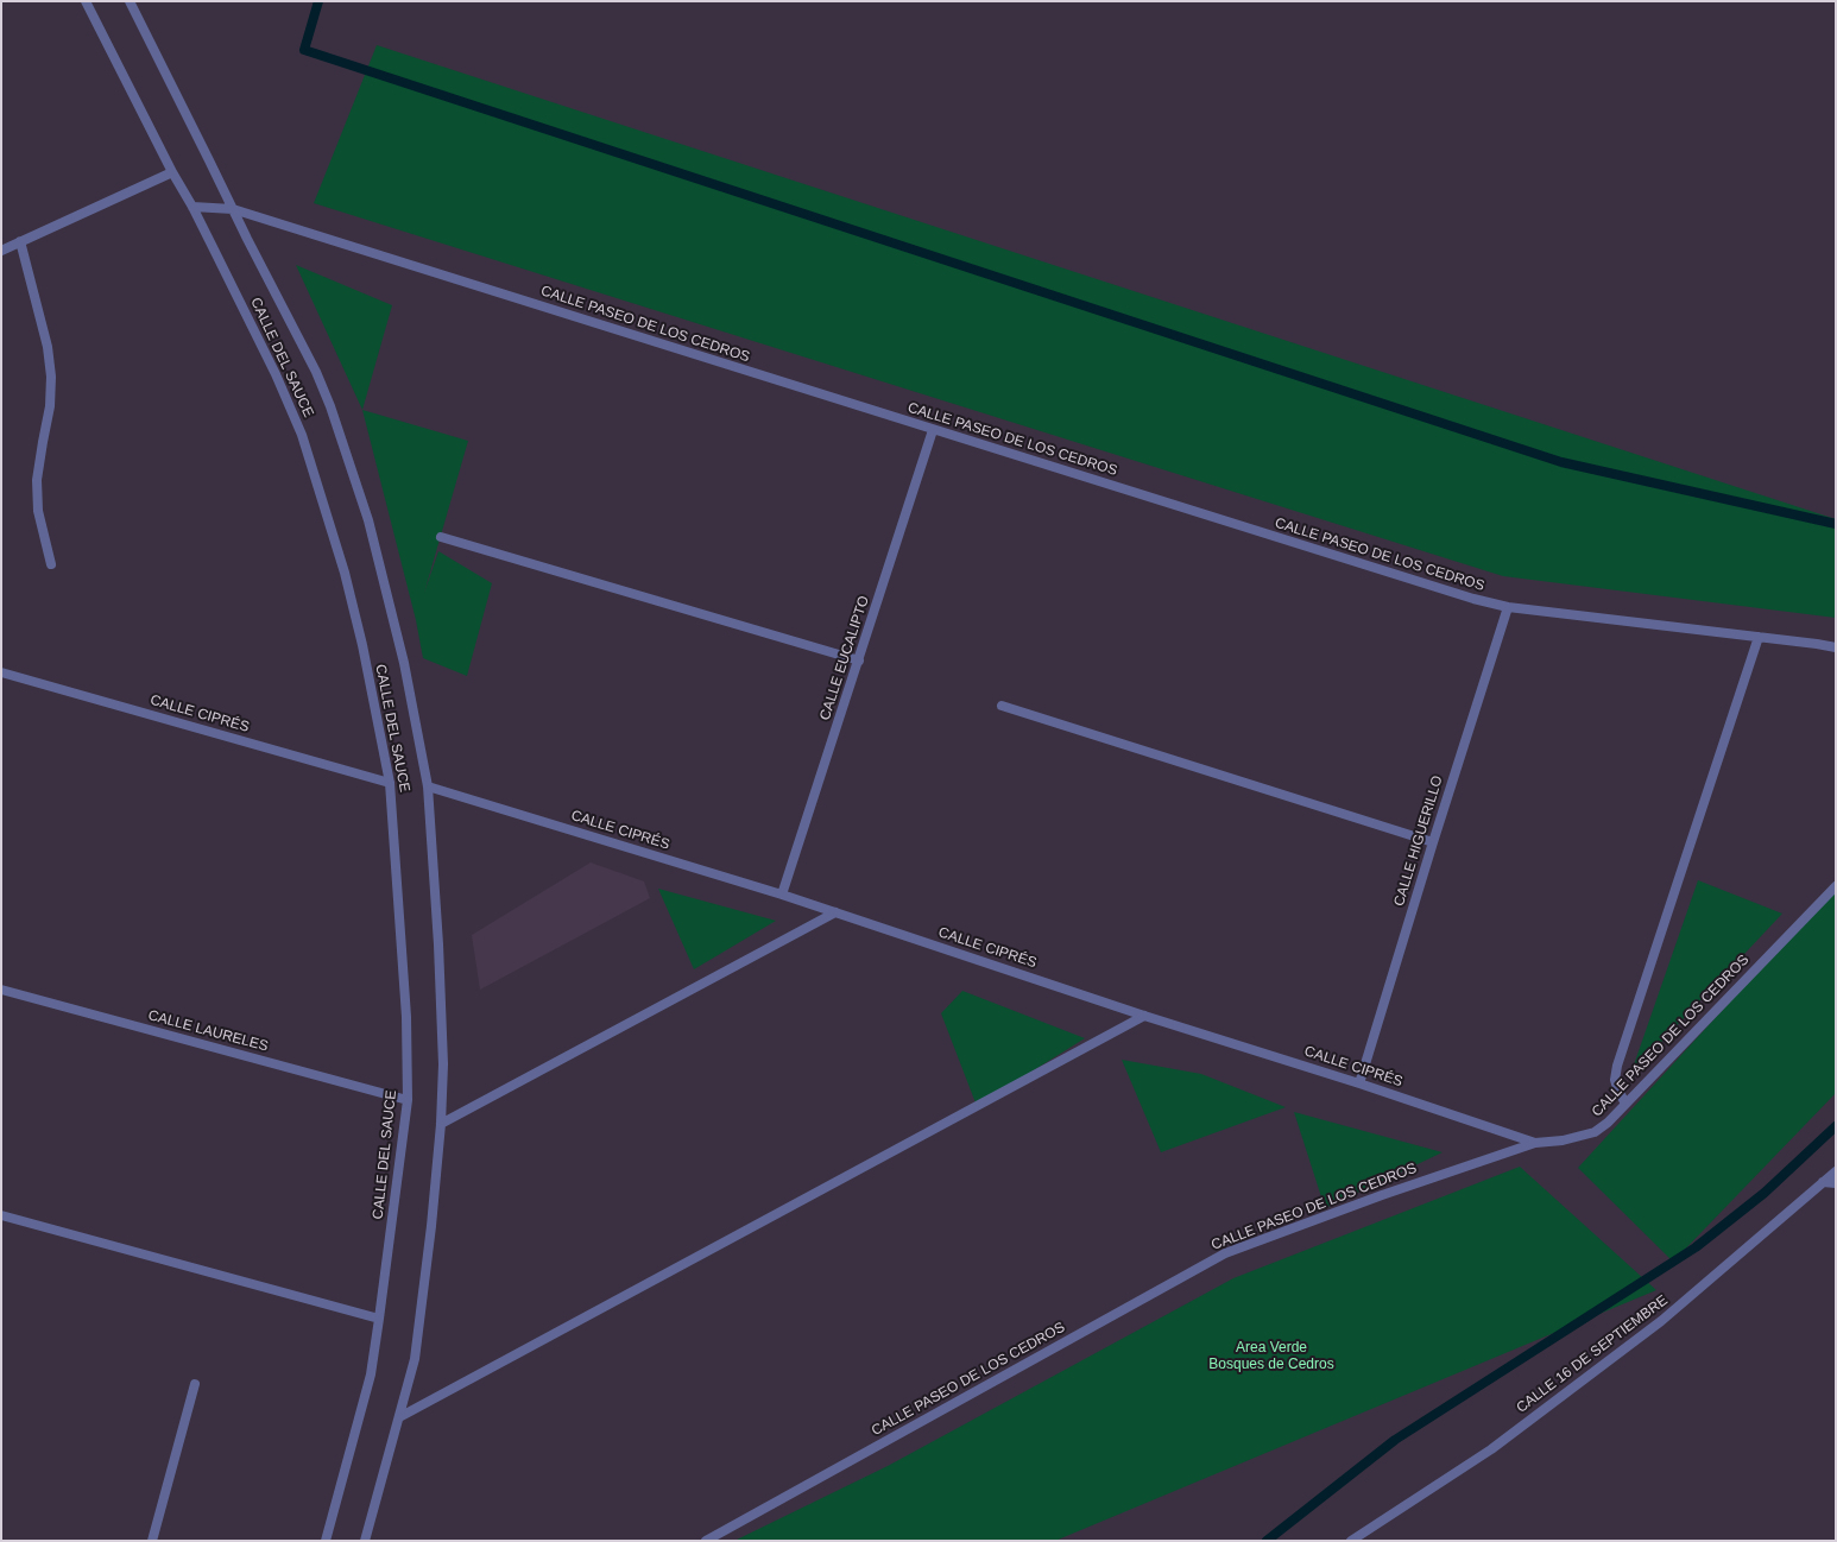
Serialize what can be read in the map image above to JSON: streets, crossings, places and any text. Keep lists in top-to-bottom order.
{
  "streets": {
    "street": [
      "CALLE PASEO DE LOS CEDROS",
      "CALLE DEL SAUCE",
      "CALLE EUCALIPTO",
      "CALLE CIPRÉS",
      "CALLE HIGUERILLO",
      "CALLE LAURELES",
      "CALLE 16 DE SEPTIEMBRE"
    ]
  },
  "crossings": [
    ["CALLE PASEO DE LOS CEDROS", "CALLE DEL SAUCE"],
    ["CALLE PASEO DE LOS CEDROS", "CALLE EUCALIPTO"],
    ["CALLE PASEO DE LOS CEDROS", "CALLE CIPRÉS"],
    ["CALLE PASEO DE LOS CEDROS", "CALLE HIGUERILLO"],
    ["CALLE DEL SAUCE", "CALLE CIPRÉS"],
    ["CALLE DEL SAUCE", "CALLE LAURELES"],
    ["CALLE EUCALIPTO", "CALLE CIPRÉS"],
    ["CALLE CIPRÉS", "CALLE HIGUERILLO"]
  ],
  "parks": ["Area Verde Bosques de Cedros"]
}
